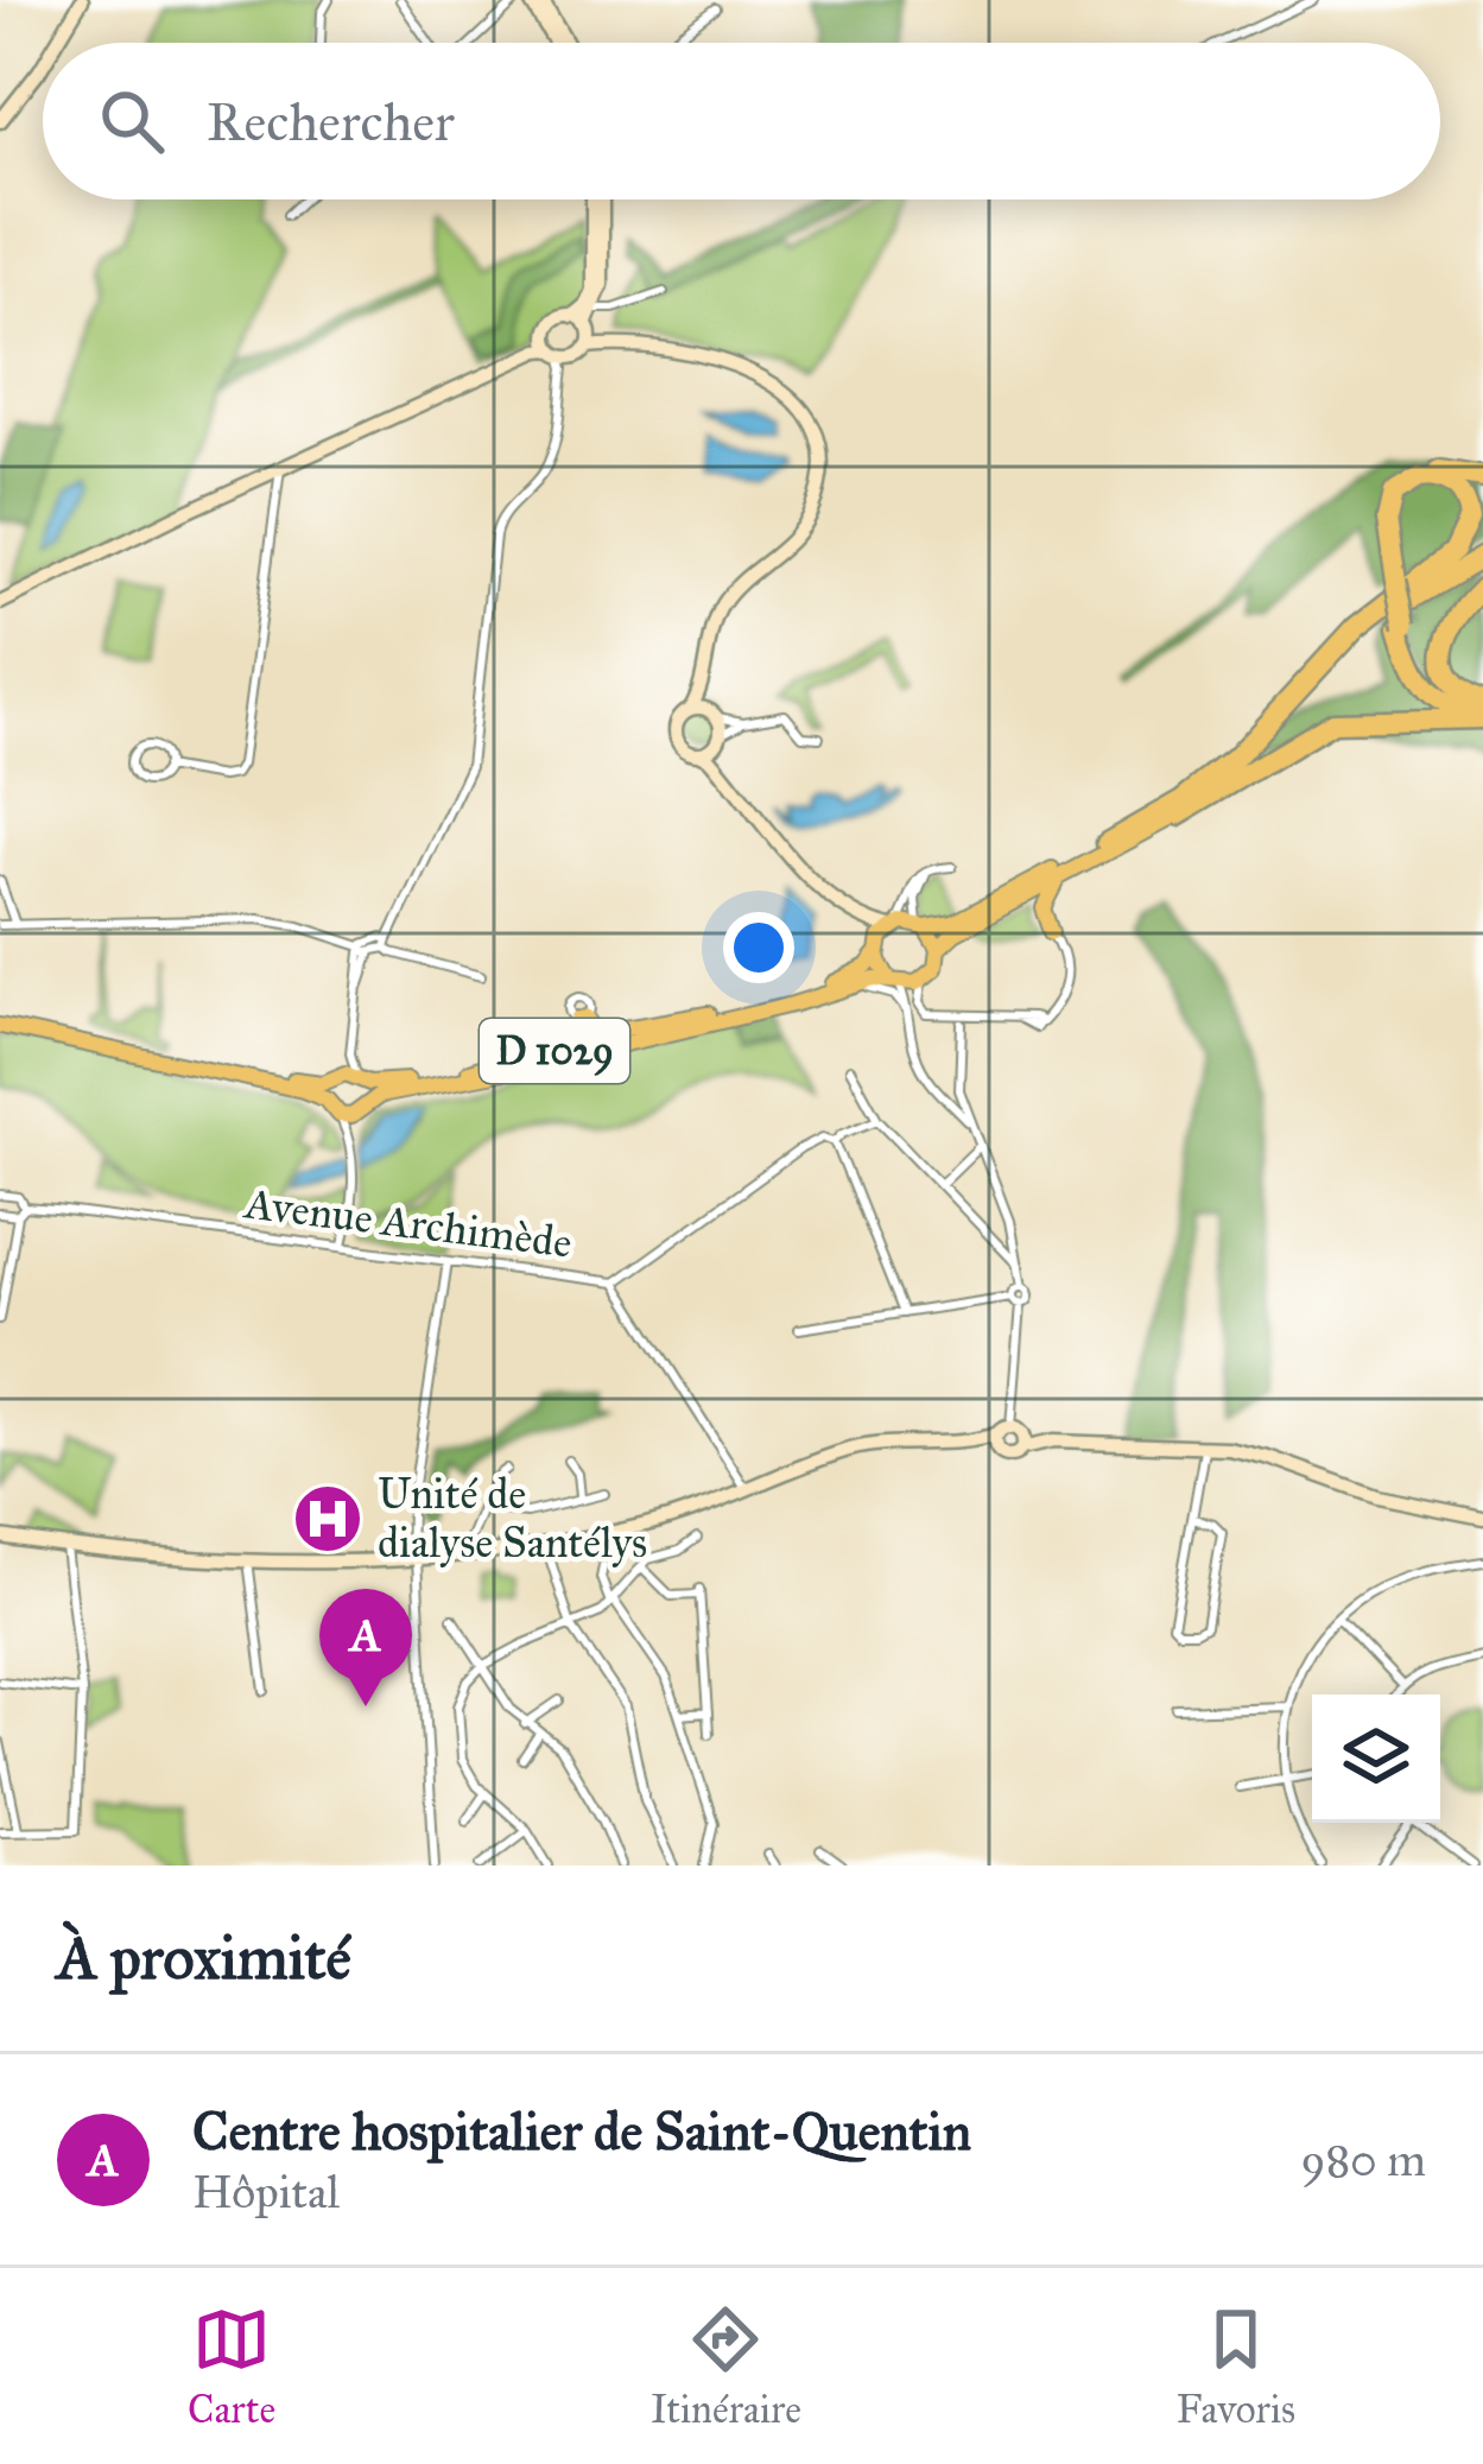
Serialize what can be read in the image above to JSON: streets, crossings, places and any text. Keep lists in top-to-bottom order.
{
  "streets": {
    "main road": ["D 1029"],
    "street": ["Avenue Archimède"]
  },
  "places": {
    "hospital": ["Unité de dialyse Santélys"]
  },
  "page": {
    "search": "Rechercher",
    "pins": "A",
    "heading": "À proximité",
    "list": [
      {
        "mark": "A",
        "name": "Centre hospitalier de Saint-Quentin",
        "note": "Hôpital",
        "value": "980 m"
      }
    ],
    "nav": ["Carte", "Itinéraire", "Favoris"]
  }
}
